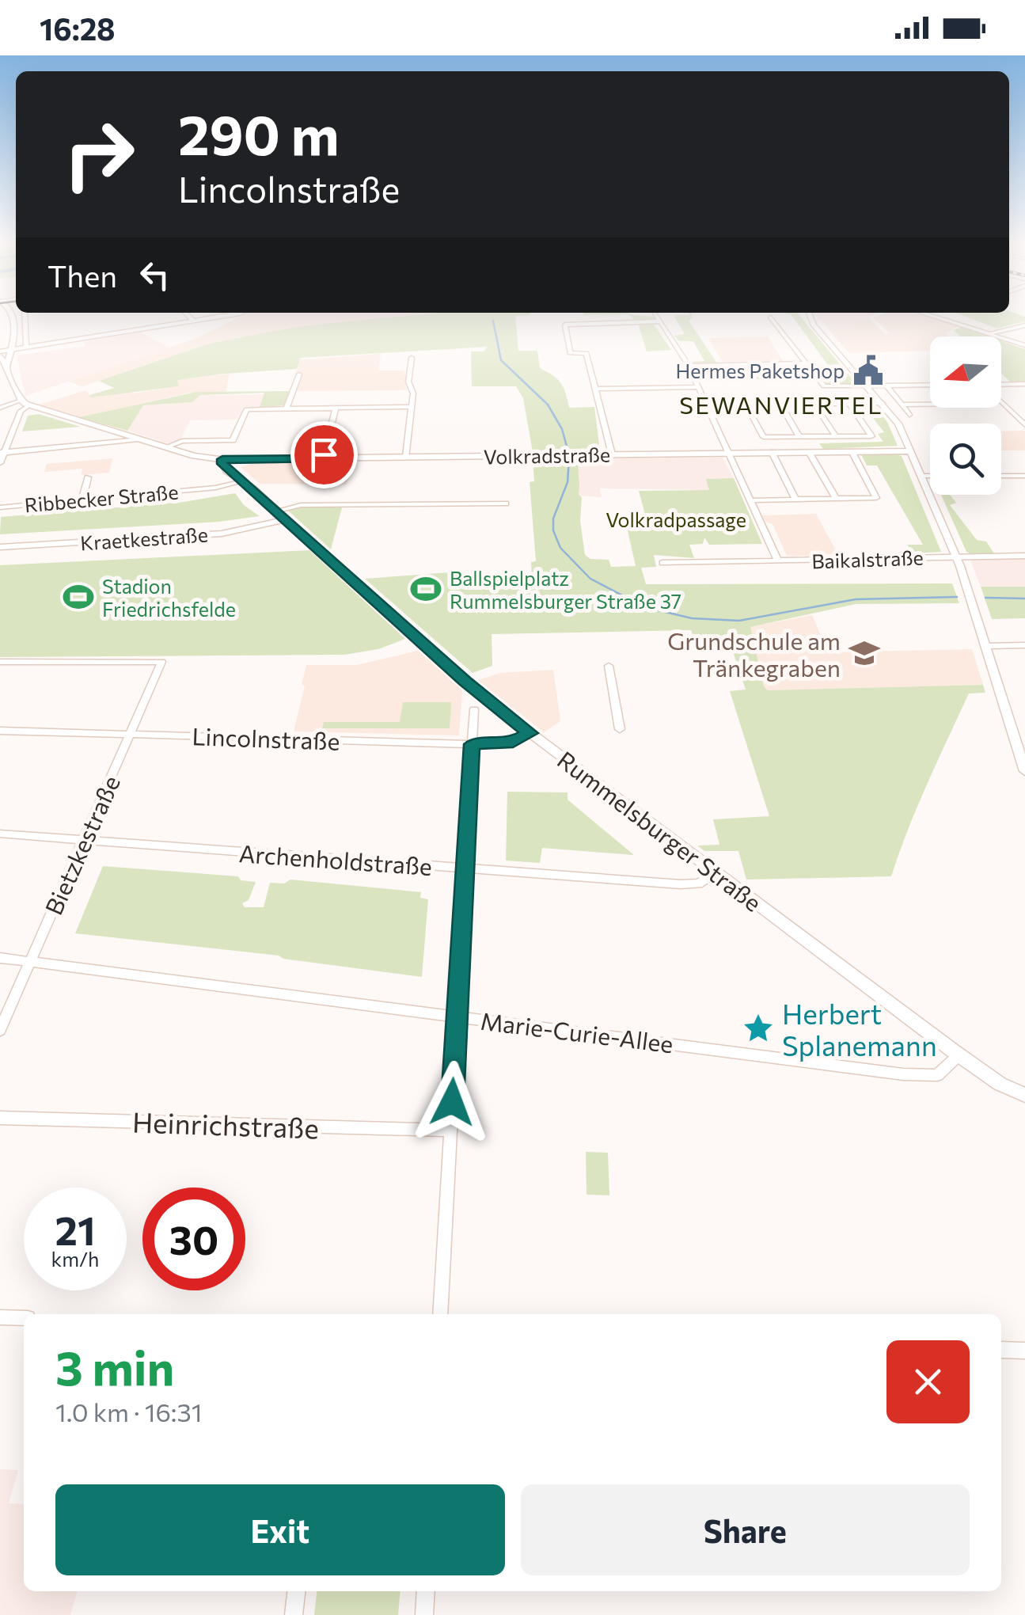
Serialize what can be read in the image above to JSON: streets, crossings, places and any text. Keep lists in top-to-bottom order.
{
  "streets": {
    "street": [
      "Volkradstraße",
      "Ribbecker Straße",
      "Kraetkestraße",
      "Baikalstraße",
      "Lincolnstraße",
      "Rummelsburger Straße",
      "Bietzkestraße",
      "Archenholdstraße",
      "Marie-Curie-Allee",
      "Heinrichstraße"
    ]
  },
  "crossings": [
    ["Volkradstraße", "Baikalstraße"],
    ["Volkradstraße", "Rummelsburger Straße"],
    ["Ribbecker Straße", "Rummelsburger Straße"],
    ["Kraetkestraße", "Rummelsburger Straße"],
    ["Lincolnstraße", "Rummelsburger Straße"],
    ["Lincolnstraße", "Bietzkestraße"],
    ["Rummelsburger Straße", "Archenholdstraße"],
    ["Rummelsburger Straße", "Marie-Curie-Allee"],
    ["Bietzkestraße", "Archenholdstraße"],
    ["Bietzkestraße", "Marie-Curie-Allee"]
  ],
  "districts": ["SEWANVIERTEL"],
  "parks": ["Volkradpassage"],
  "places": {
    "public building": ["Hermes Paketshop"],
    "sports": ["Ballspielplatz Rummelsburger Straße 37", "Stadion Friedrichsfelde"],
    "school or university": ["Grundschule am Tränkegraben"],
    "place": ["Herbert Splanemann"]
  },
  "north": "left",
  "page": {
    "status": "16:28",
    "turn": ["290 m", "Lincolnstraße"],
    "then": "Then",
    "speed": "21 km/h",
    "limit": "30",
    "heading": ["3 min", "1.0 km · 16:31"],
    "buttons": ["Exit", "Share"]
  }
}
